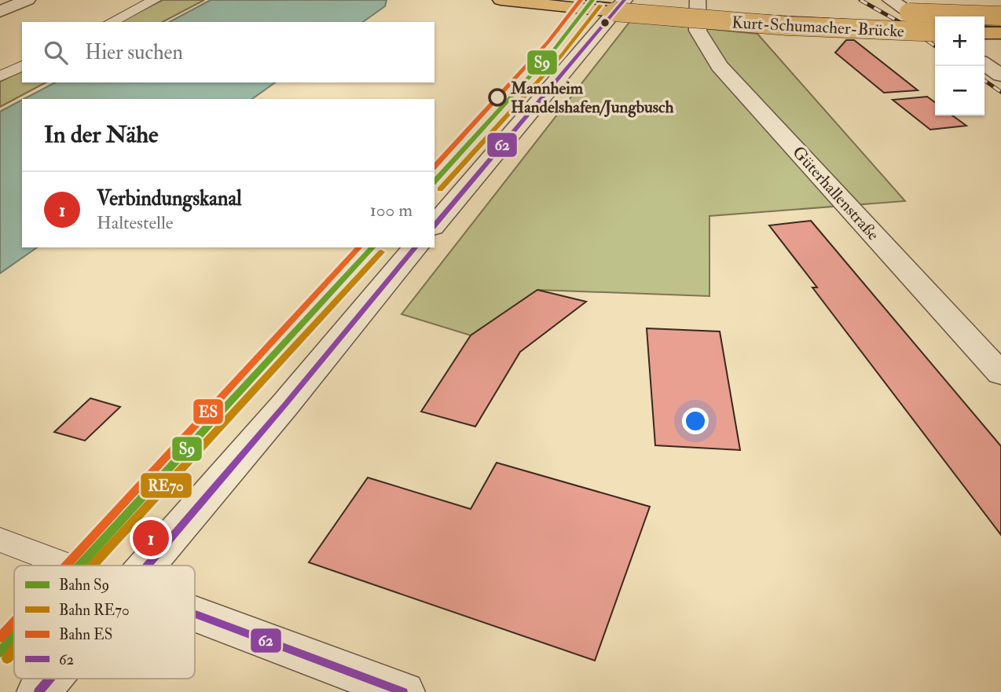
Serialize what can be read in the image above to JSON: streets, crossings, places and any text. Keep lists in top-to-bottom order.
{
  "streets": {
    "highway": ["Kurt-Schumacher-Brücke"],
    "street": ["Güterhallenstraße"]
  },
  "places": ["Mannheim Handelshafen/Jungbusch"],
  "lines": [
    "rail line S9",
    "rail line ES",
    "transit line 62",
    "rail line RE70"
  ],
  "legend": [
    "Bahn S9",
    "Bahn RE70",
    "Bahn ES",
    "62"
  ],
  "page": {
    "map_buttons": ["+", "−"],
    "search": "Hier suchen",
    "heading": "In der Nähe",
    "list": [
      {
        "mark": "1",
        "name": "Verbindungskanal",
        "note": "Haltestelle",
        "value": "100 m"
      }
    ],
    "pins": "1"
  }
}
